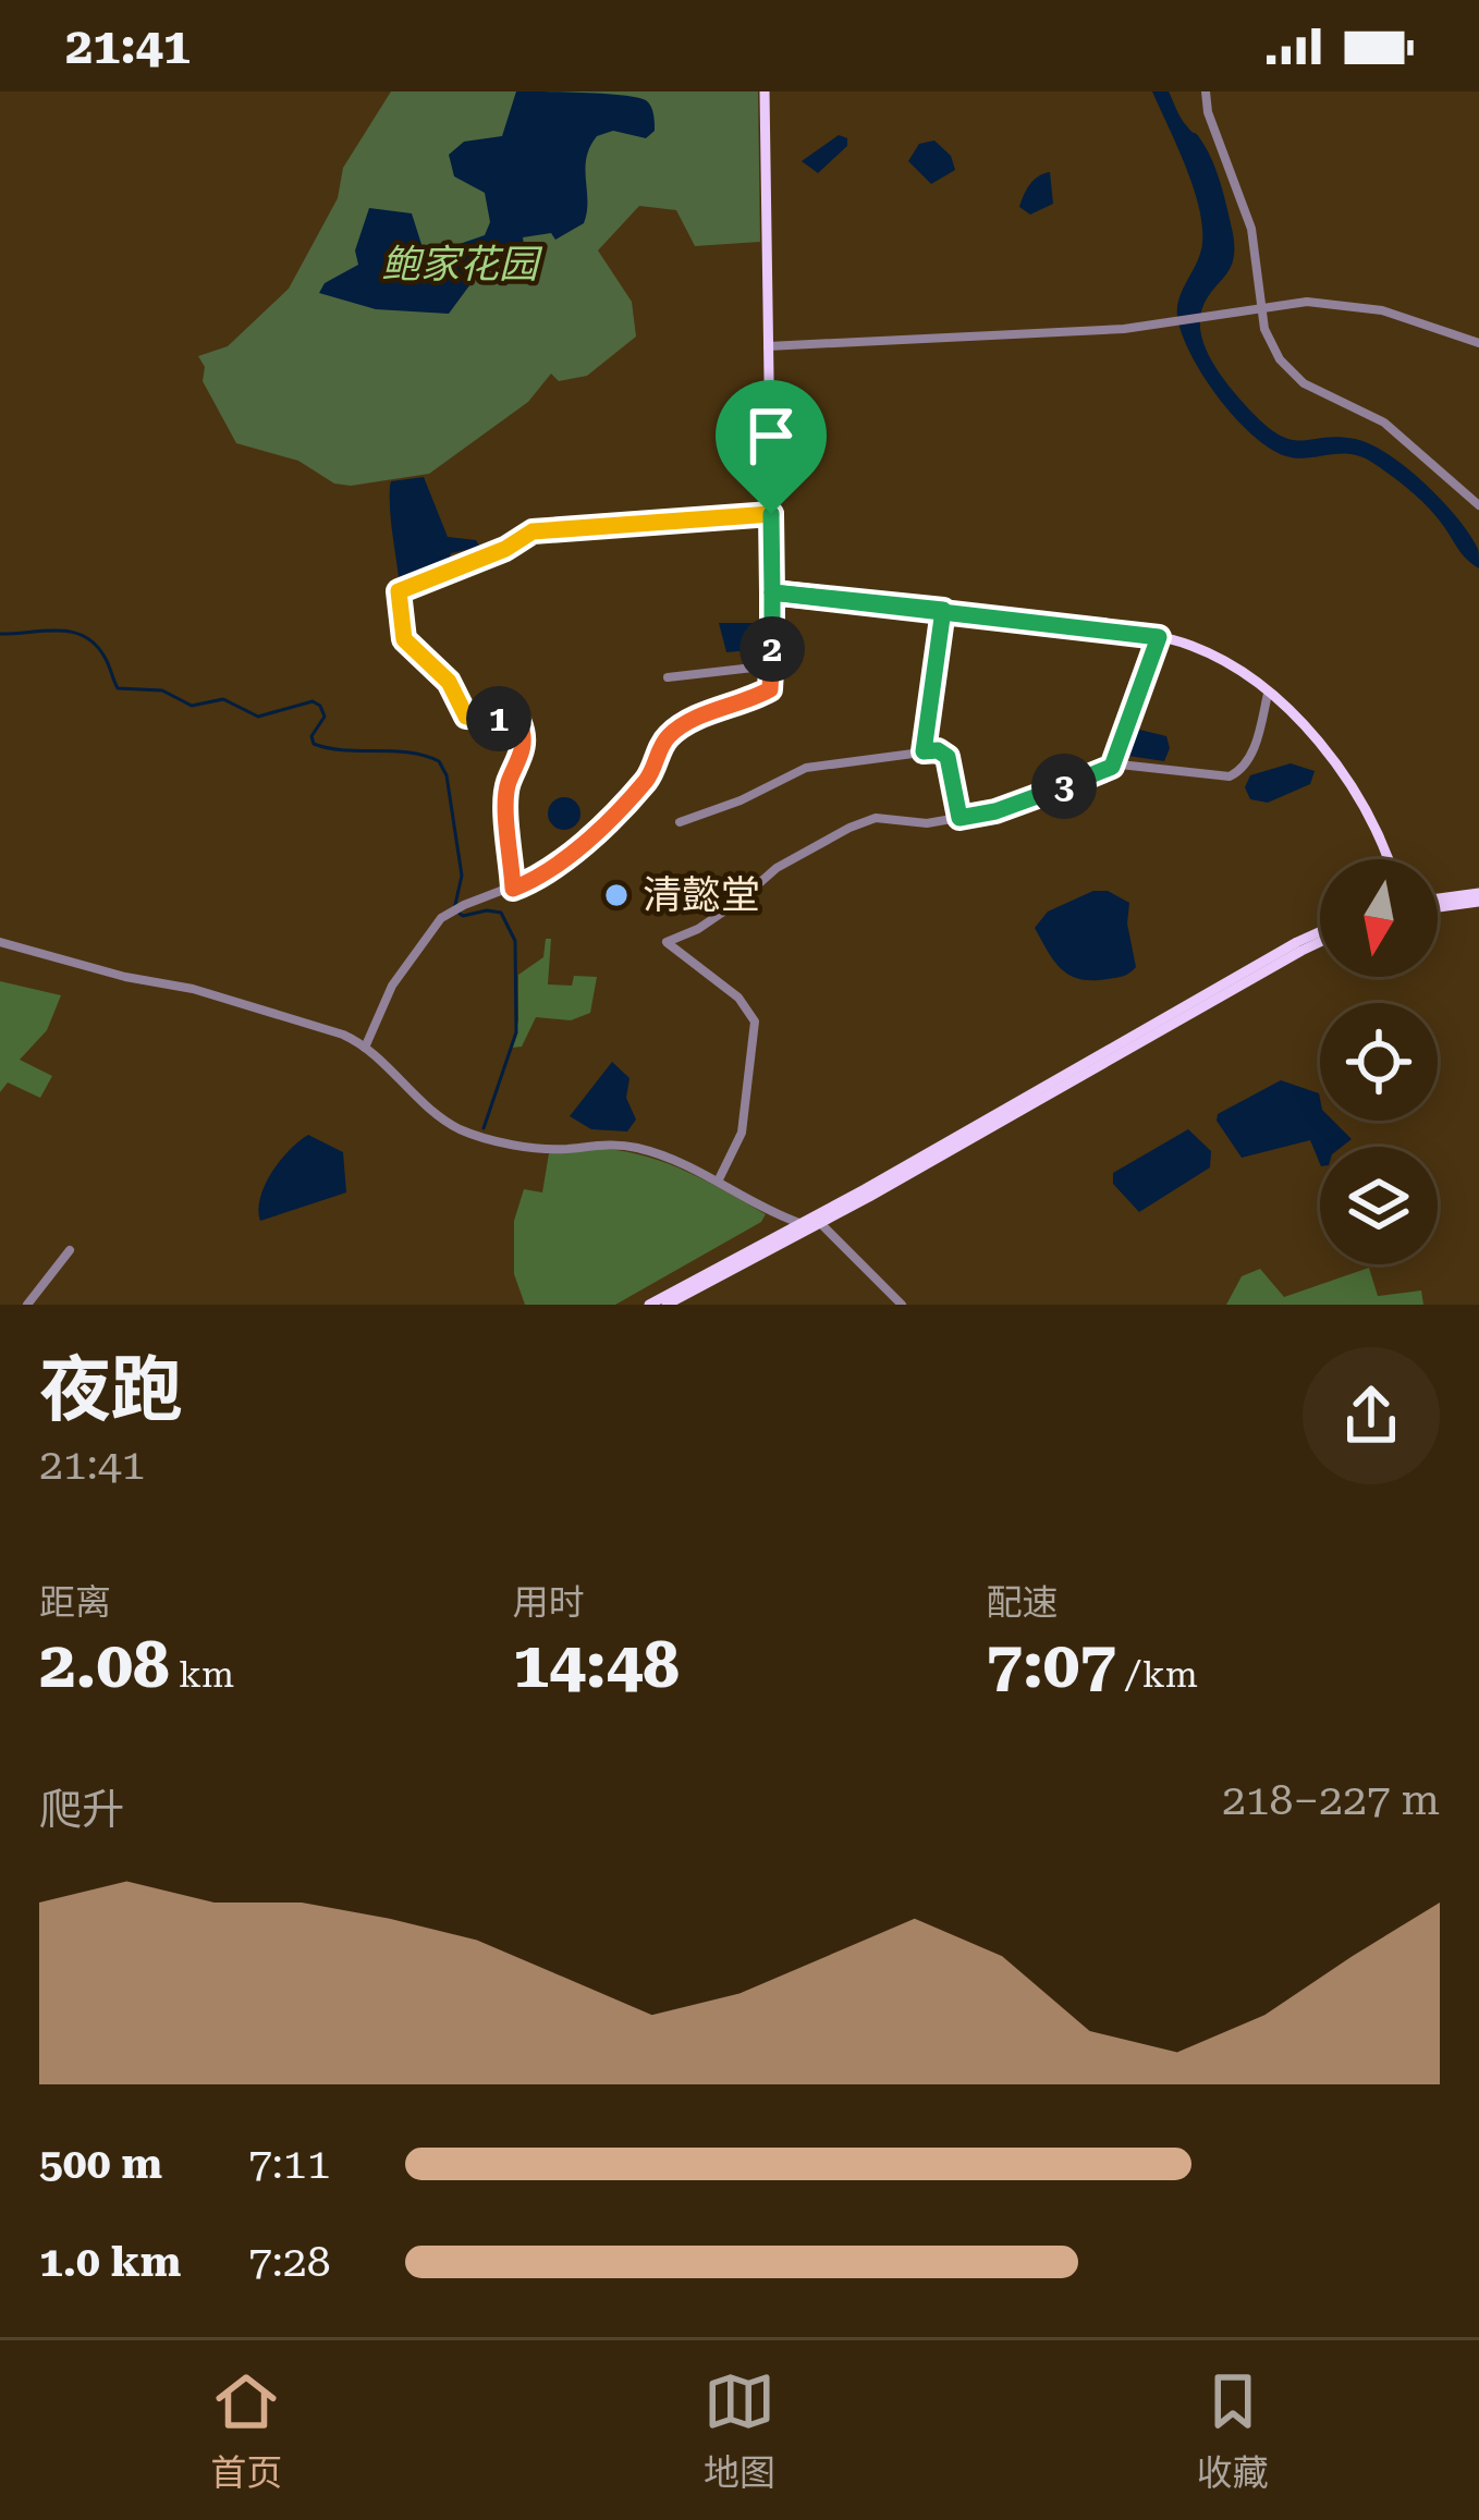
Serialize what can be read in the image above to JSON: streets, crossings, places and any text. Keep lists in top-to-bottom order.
{
  "parks": ["鲍家花园"],
  "places": ["清懿堂"],
  "north": "bottom",
  "page": {
    "status": "21:41",
    "pins": ["2", "1", "3"],
    "heading": ["夜跑", "21:41"],
    "stats": [
      ["距离", "2.08 km"],
      ["用时", "14:48"],
      ["配速", "7:07 /km"]
    ],
    "chart": ["爬升", "218–227 m"],
    "list": [
      {
        "name": "500 m",
        "note": "7:11"
      },
      {
        "name": "1.0 km",
        "note": "7:28"
      }
    ],
    "tabs": ["首页", "地图", "收藏"]
  }
}
